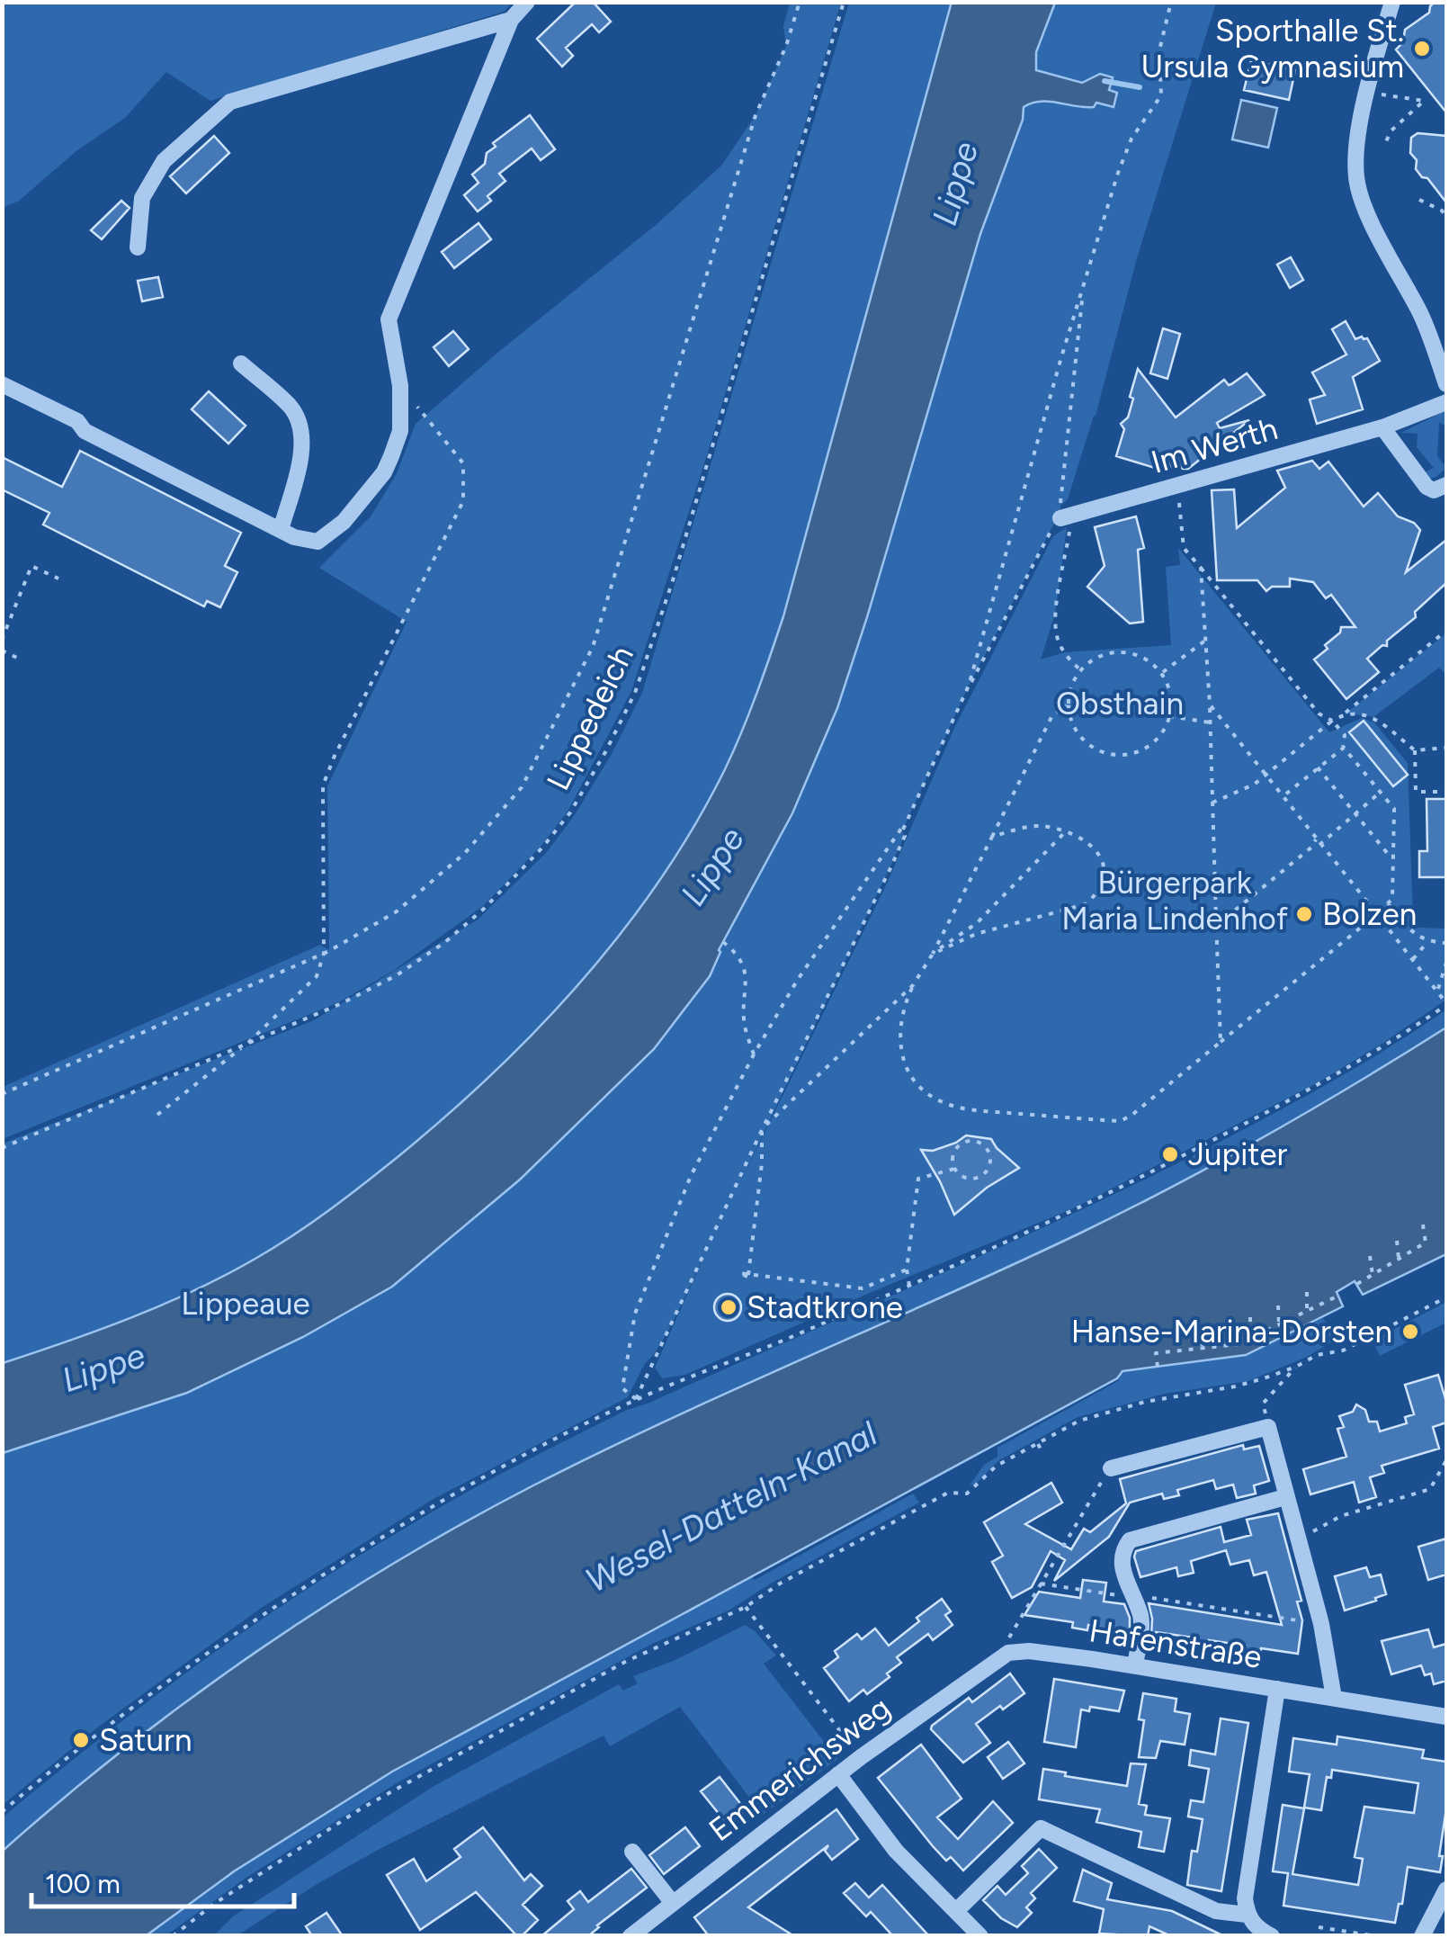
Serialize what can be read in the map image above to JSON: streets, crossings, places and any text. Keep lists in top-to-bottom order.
{
  "streets": {
    "street": ["Im Werth", "Hafenstraße", "Emmerichsweg"],
    "path": ["Lippedeich"]
  },
  "crossings": [
    ["Hafenstraße", "Emmerichsweg"]
  ],
  "water": ["Lippe", "Wesel-Datteln-Kanal"],
  "parks": ["Obsthain", "Bürgerpark Maria Lindenhof", "Lippeaue"],
  "places": [
    "Sporthalle St. Ursula Gymnasium",
    "Bolzen",
    "Jupiter",
    "Stadtkrone",
    "Hanse-Marina-Dorsten",
    "Saturn"
  ],
  "scale_bar": "100 m"
}
